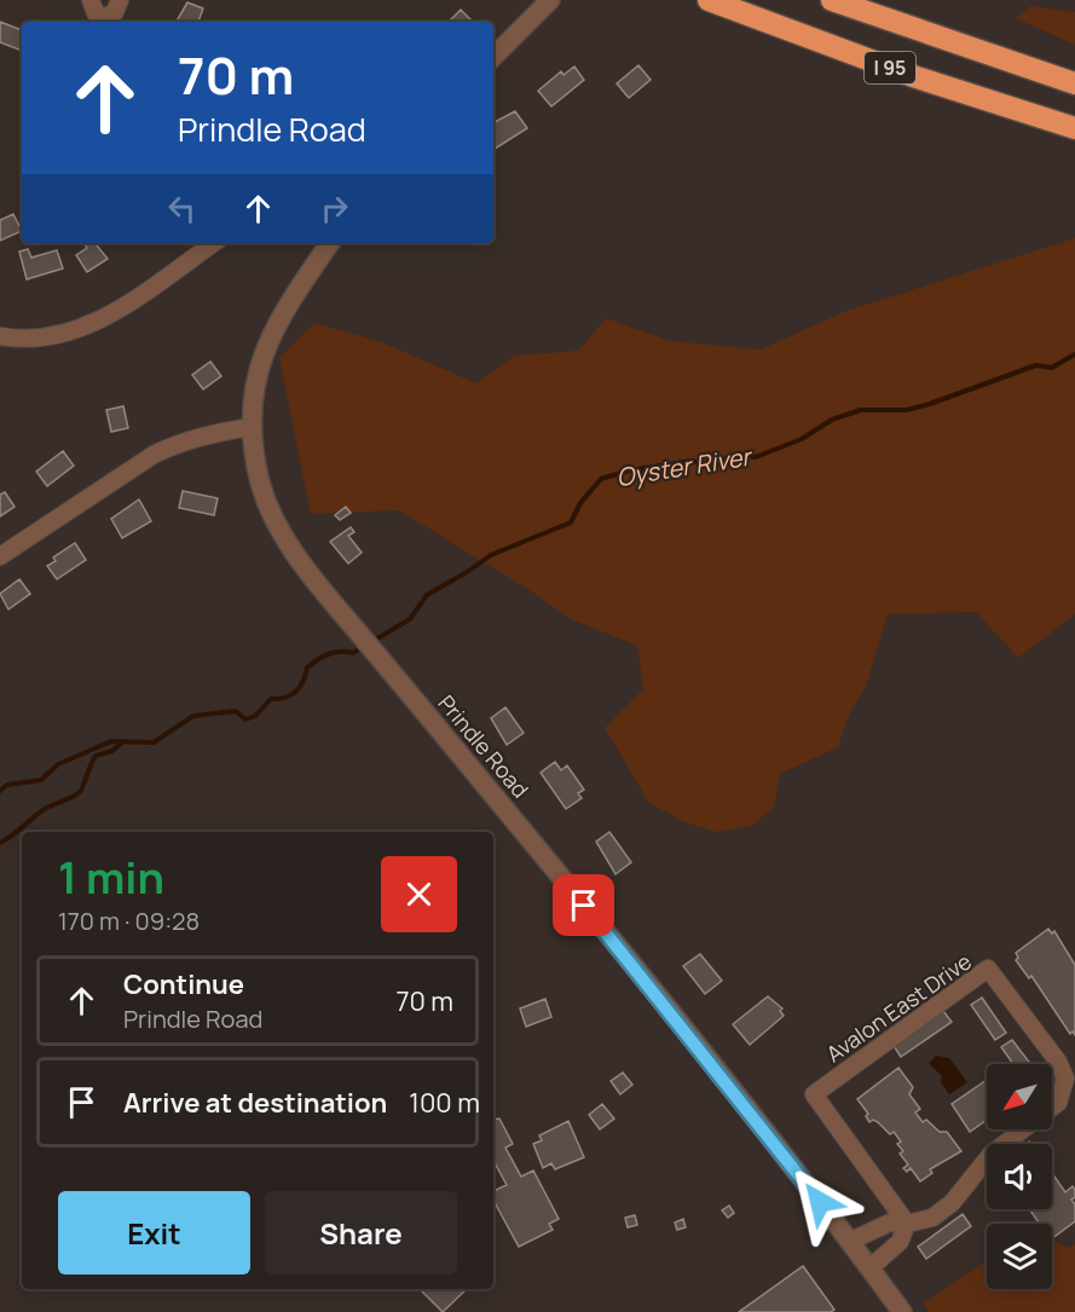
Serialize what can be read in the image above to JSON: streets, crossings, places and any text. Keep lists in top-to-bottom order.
{
  "streets": {
    "highway": ["I 95"],
    "street": ["Prindle Road", "Avalon East Drive"]
  },
  "crossings": [
    ["Prindle Road", "Avalon East Drive"]
  ],
  "water": ["Oyster River"],
  "north": "bottom left",
  "page": {
    "turn": ["70 m", "Prindle Road"],
    "heading": ["1 min", "170 m · 09:28"],
    "list": [
      {
        "name": "Continue",
        "note": "Prindle Road",
        "value": "70 m"
      },
      {
        "name": "Arrive at destination",
        "value": "100 m"
      }
    ],
    "buttons": ["Exit", "Share"]
  }
}
